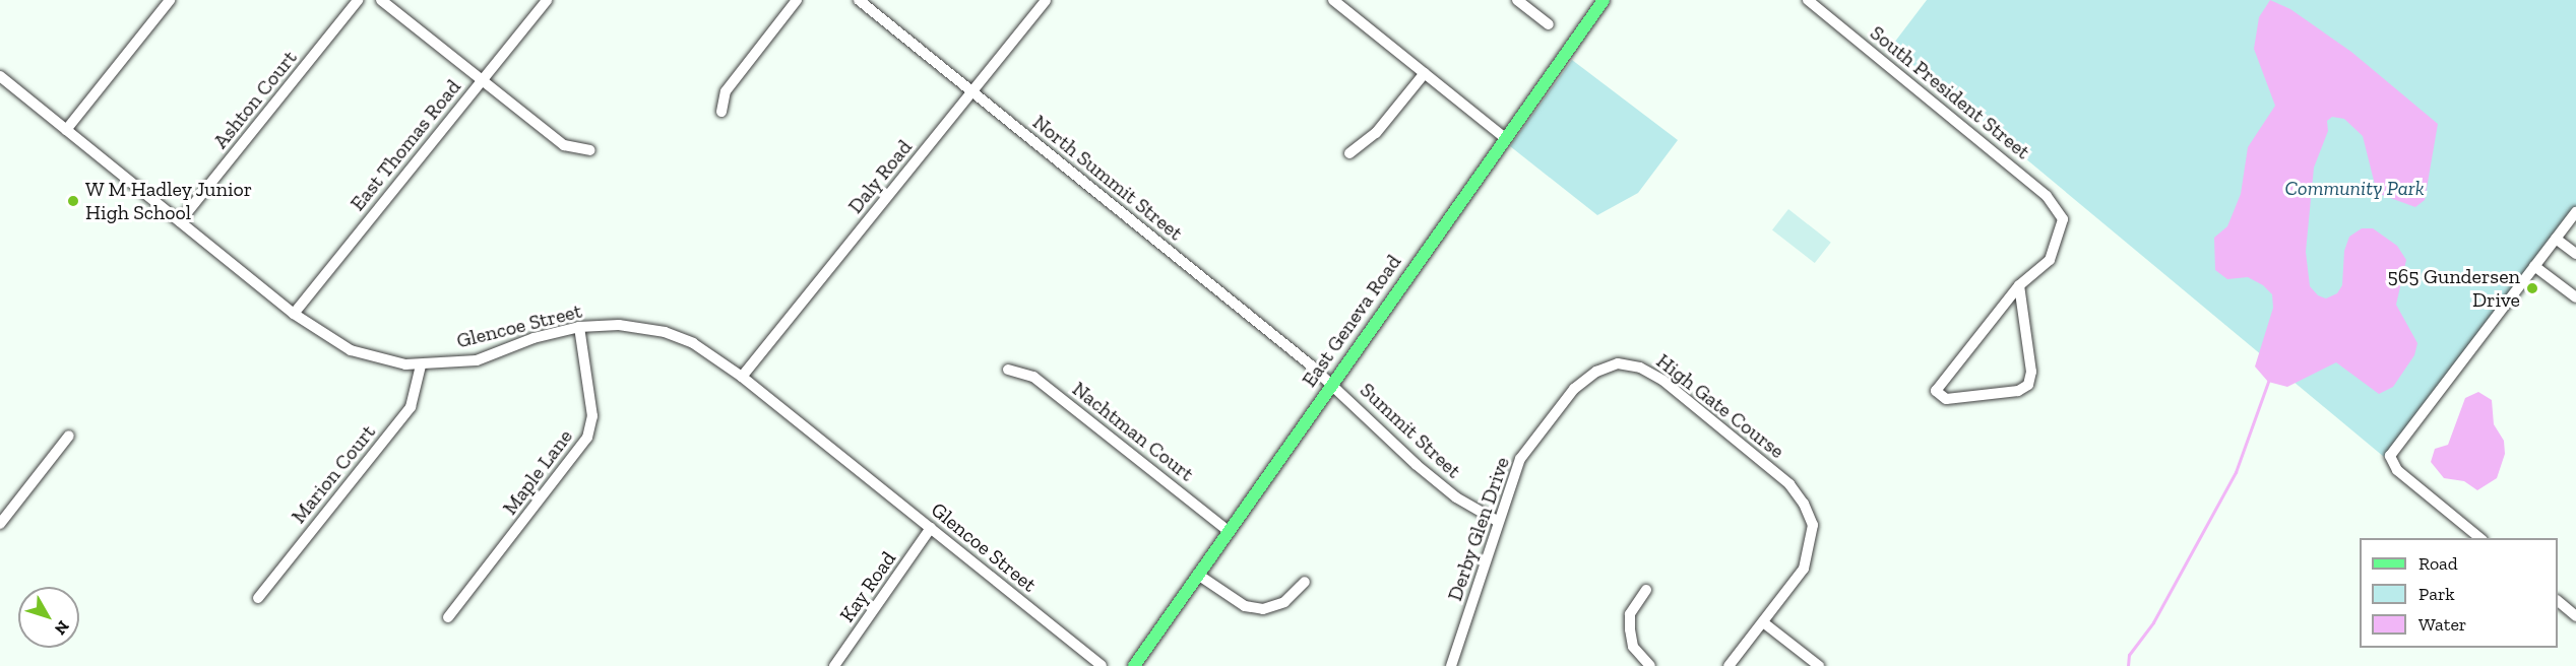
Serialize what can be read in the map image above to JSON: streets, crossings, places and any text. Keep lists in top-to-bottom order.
{
  "streets": {
    "main road": ["East Geneva Road"],
    "street": [
      "South President Street",
      "Ashton Court",
      "East Thomas Road",
      "Daly Road",
      "North Summit Street",
      "Glencoe Street",
      "High Gate Course",
      "Summit Street",
      "Nachtman Court",
      "Maple Lane",
      "Marion Court",
      "Derby Glen Drive",
      "Kay Road"
    ]
  },
  "crossings": [
    ["Ashton Court", "Glencoe Street"],
    ["East Thomas Road", "Glencoe Street"],
    ["Daly Road", "North Summit Street"],
    ["Daly Road", "Glencoe Street"],
    ["North Summit Street", "East Geneva Road"],
    ["North Summit Street", "Summit Street"],
    ["East Geneva Road", "Summit Street"],
    ["East Geneva Road", "Nachtman Court"],
    ["Glencoe Street", "Maple Lane"],
    ["Glencoe Street", "Marion Court"],
    ["Glencoe Street", "Kay Road"],
    ["High Gate Course", "Derby Glen Drive"],
    ["Summit Street", "Derby Glen Drive"]
  ],
  "parks": ["Community Park"],
  "places": ["W M Hadley Junior High School", "565 Gundersen Drive"],
  "legend": ["Road", "Park", "Water"],
  "north": "bottom right"
}
